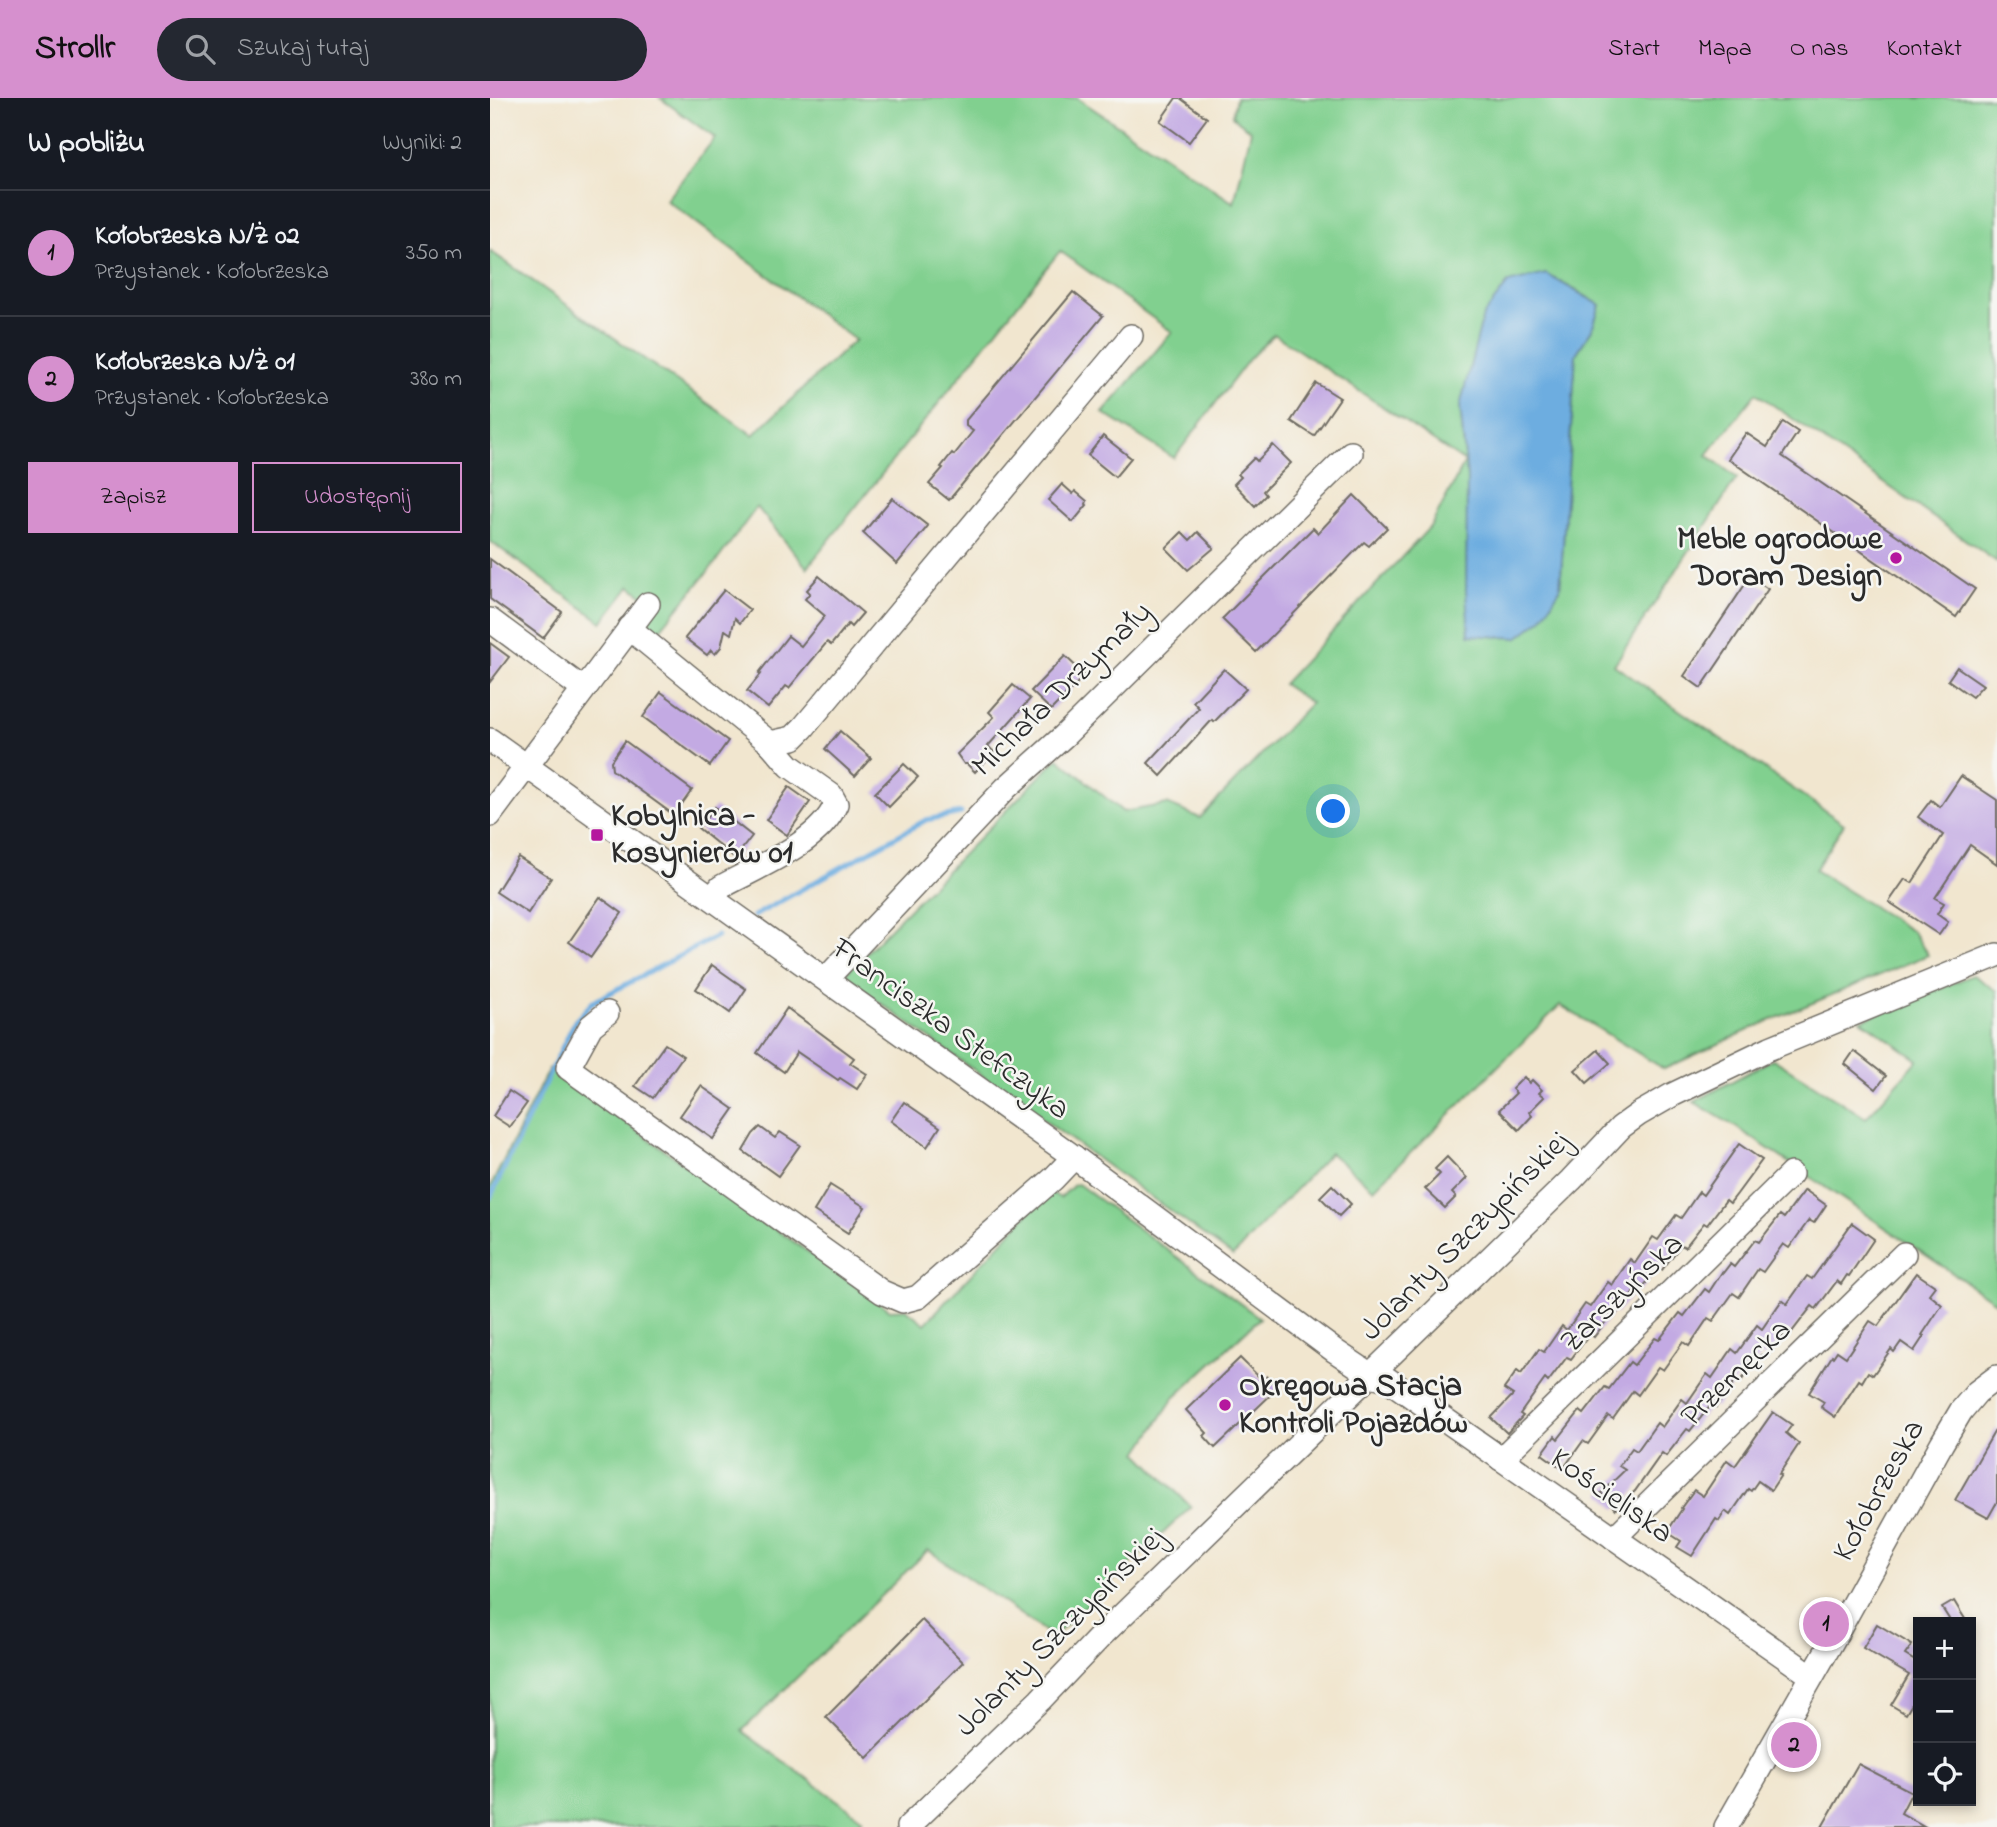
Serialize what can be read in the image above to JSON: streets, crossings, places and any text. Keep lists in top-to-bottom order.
{
  "streets": {
    "street": [
      "Michała Drzymały",
      "Franciszka Stefczyka",
      "Jolanty Szczypińskiej",
      "Zarszyńska",
      "Przemęcka",
      "Kołobrzeska",
      "Kościeliska"
    ]
  },
  "crossings": [
    ["Michała Drzymały", "Franciszka Stefczyka"],
    ["Franciszka Stefczyka", "Jolanty Szczypińskiej"],
    ["Franciszka Stefczyka", "Kościeliska"],
    ["Jolanty Szczypińskiej", "Kościeliska"],
    ["Zarszyńska", "Kościeliska"],
    ["Przemęcka", "Kościeliska"],
    ["Kołobrzeska", "Kościeliska"]
  ],
  "places": {
    "other": ["Meble ogrodowe Doram Design", "Okręgowa Stacja Kontroli Pojazdów"],
    "transit": ["Kobylnica - Kosynierów 01"]
  },
  "page": {
    "header": "Strollr",
    "search": "Szukaj tutaj",
    "nav": [
      "Start",
      "Mapa",
      "O nas",
      "Kontakt"
    ],
    "heading": ["W pobliżu", "Wyniki: 2"],
    "list": [
      {
        "mark": "1",
        "name": "Kołobrzeska N/Ż 02",
        "note": "Przystanek · Kołobrzeska",
        "value": "350 m"
      },
      {
        "mark": "2",
        "name": "Kołobrzeska N/Ż 01",
        "note": "Przystanek · Kołobrzeska",
        "value": "380 m"
      }
    ],
    "buttons": ["Zapisz", "Udostępnij"],
    "pins": ["1", "2"],
    "map_buttons": ["+", "−"]
  }
}
